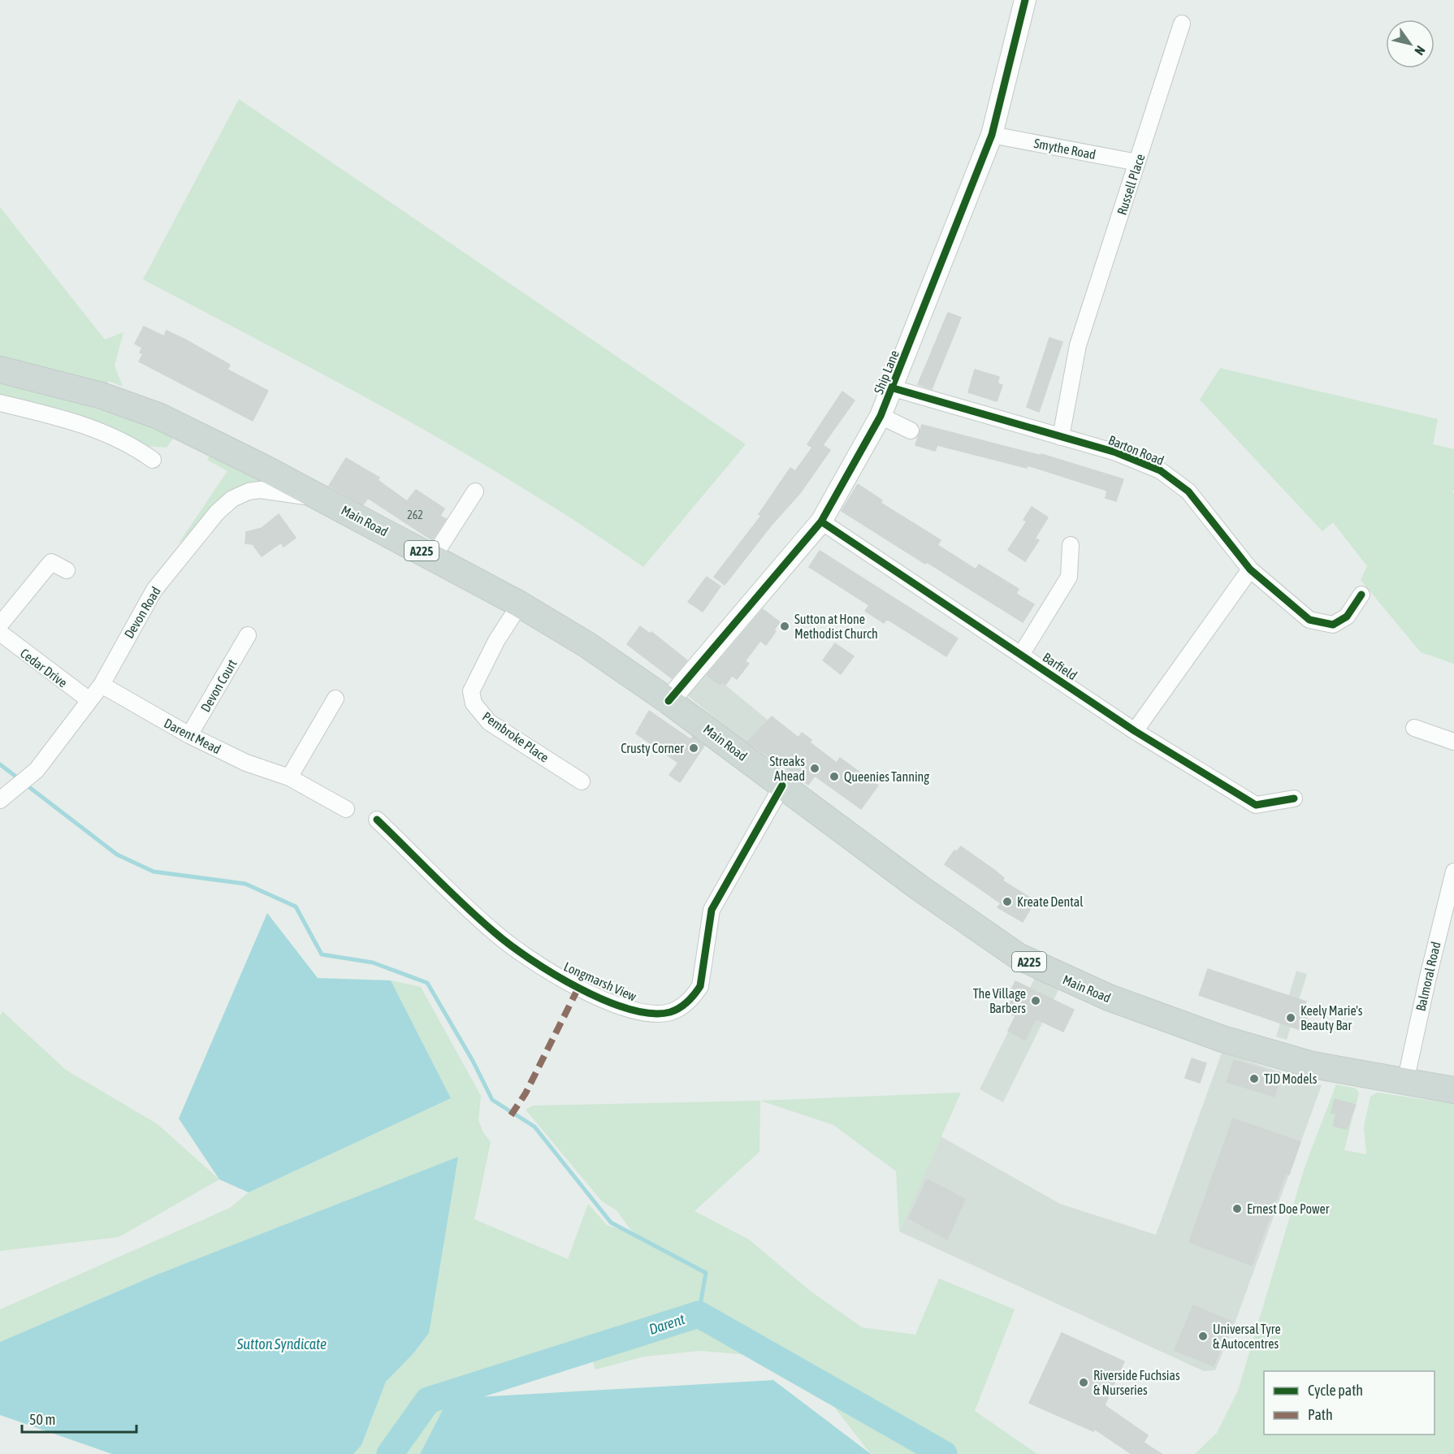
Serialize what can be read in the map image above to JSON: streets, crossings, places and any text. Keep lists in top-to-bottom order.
{
  "streets": {
    "main road": ["Main Road", "A225"],
    "street": [
      "Smythe Road",
      "Russell Place",
      "Ship Lane",
      "Barton Road",
      "Devon Road",
      "Barfield",
      "Cedar Drive",
      "Devon Court",
      "Darent Mead",
      "Pembroke Place",
      "Balmoral Road",
      "Longmarsh View"
    ]
  },
  "crossings": [
    ["Smythe Road", "Russell Place"],
    ["Smythe Road", "Ship Lane"],
    ["Russell Place", "Barton Road"],
    ["Ship Lane", "Barton Road"],
    ["Ship Lane", "Main Road"],
    ["Ship Lane", "Barfield"],
    ["Main Road", "Devon Road"],
    ["Main Road", "Pembroke Place"],
    ["Main Road", "Balmoral Road"],
    ["Main Road", "Longmarsh View"],
    ["Devon Road", "Cedar Drive"],
    ["Devon Road", "Darent Mead"],
    ["Devon Court", "Darent Mead"]
  ],
  "water": ["Darent", "Sutton Syndicate"],
  "places": [
    "Sutton at Hone Methodist Church",
    "Crusty Corner",
    "Streaks Ahead",
    "Queenies Tanning",
    "Kreate Dental",
    "The Village Barbers",
    "Keely Marie's Beauty Bar",
    "TJD Models",
    "Ernest Doe Power",
    "Universal Tyre & Autocentres",
    "Riverside Fuchsias & Nurseries"
  ],
  "house_numbers": ["262"],
  "legend": ["Cycle path", "Path"],
  "scale_bar": "50 m",
  "north": "bottom right"
}
